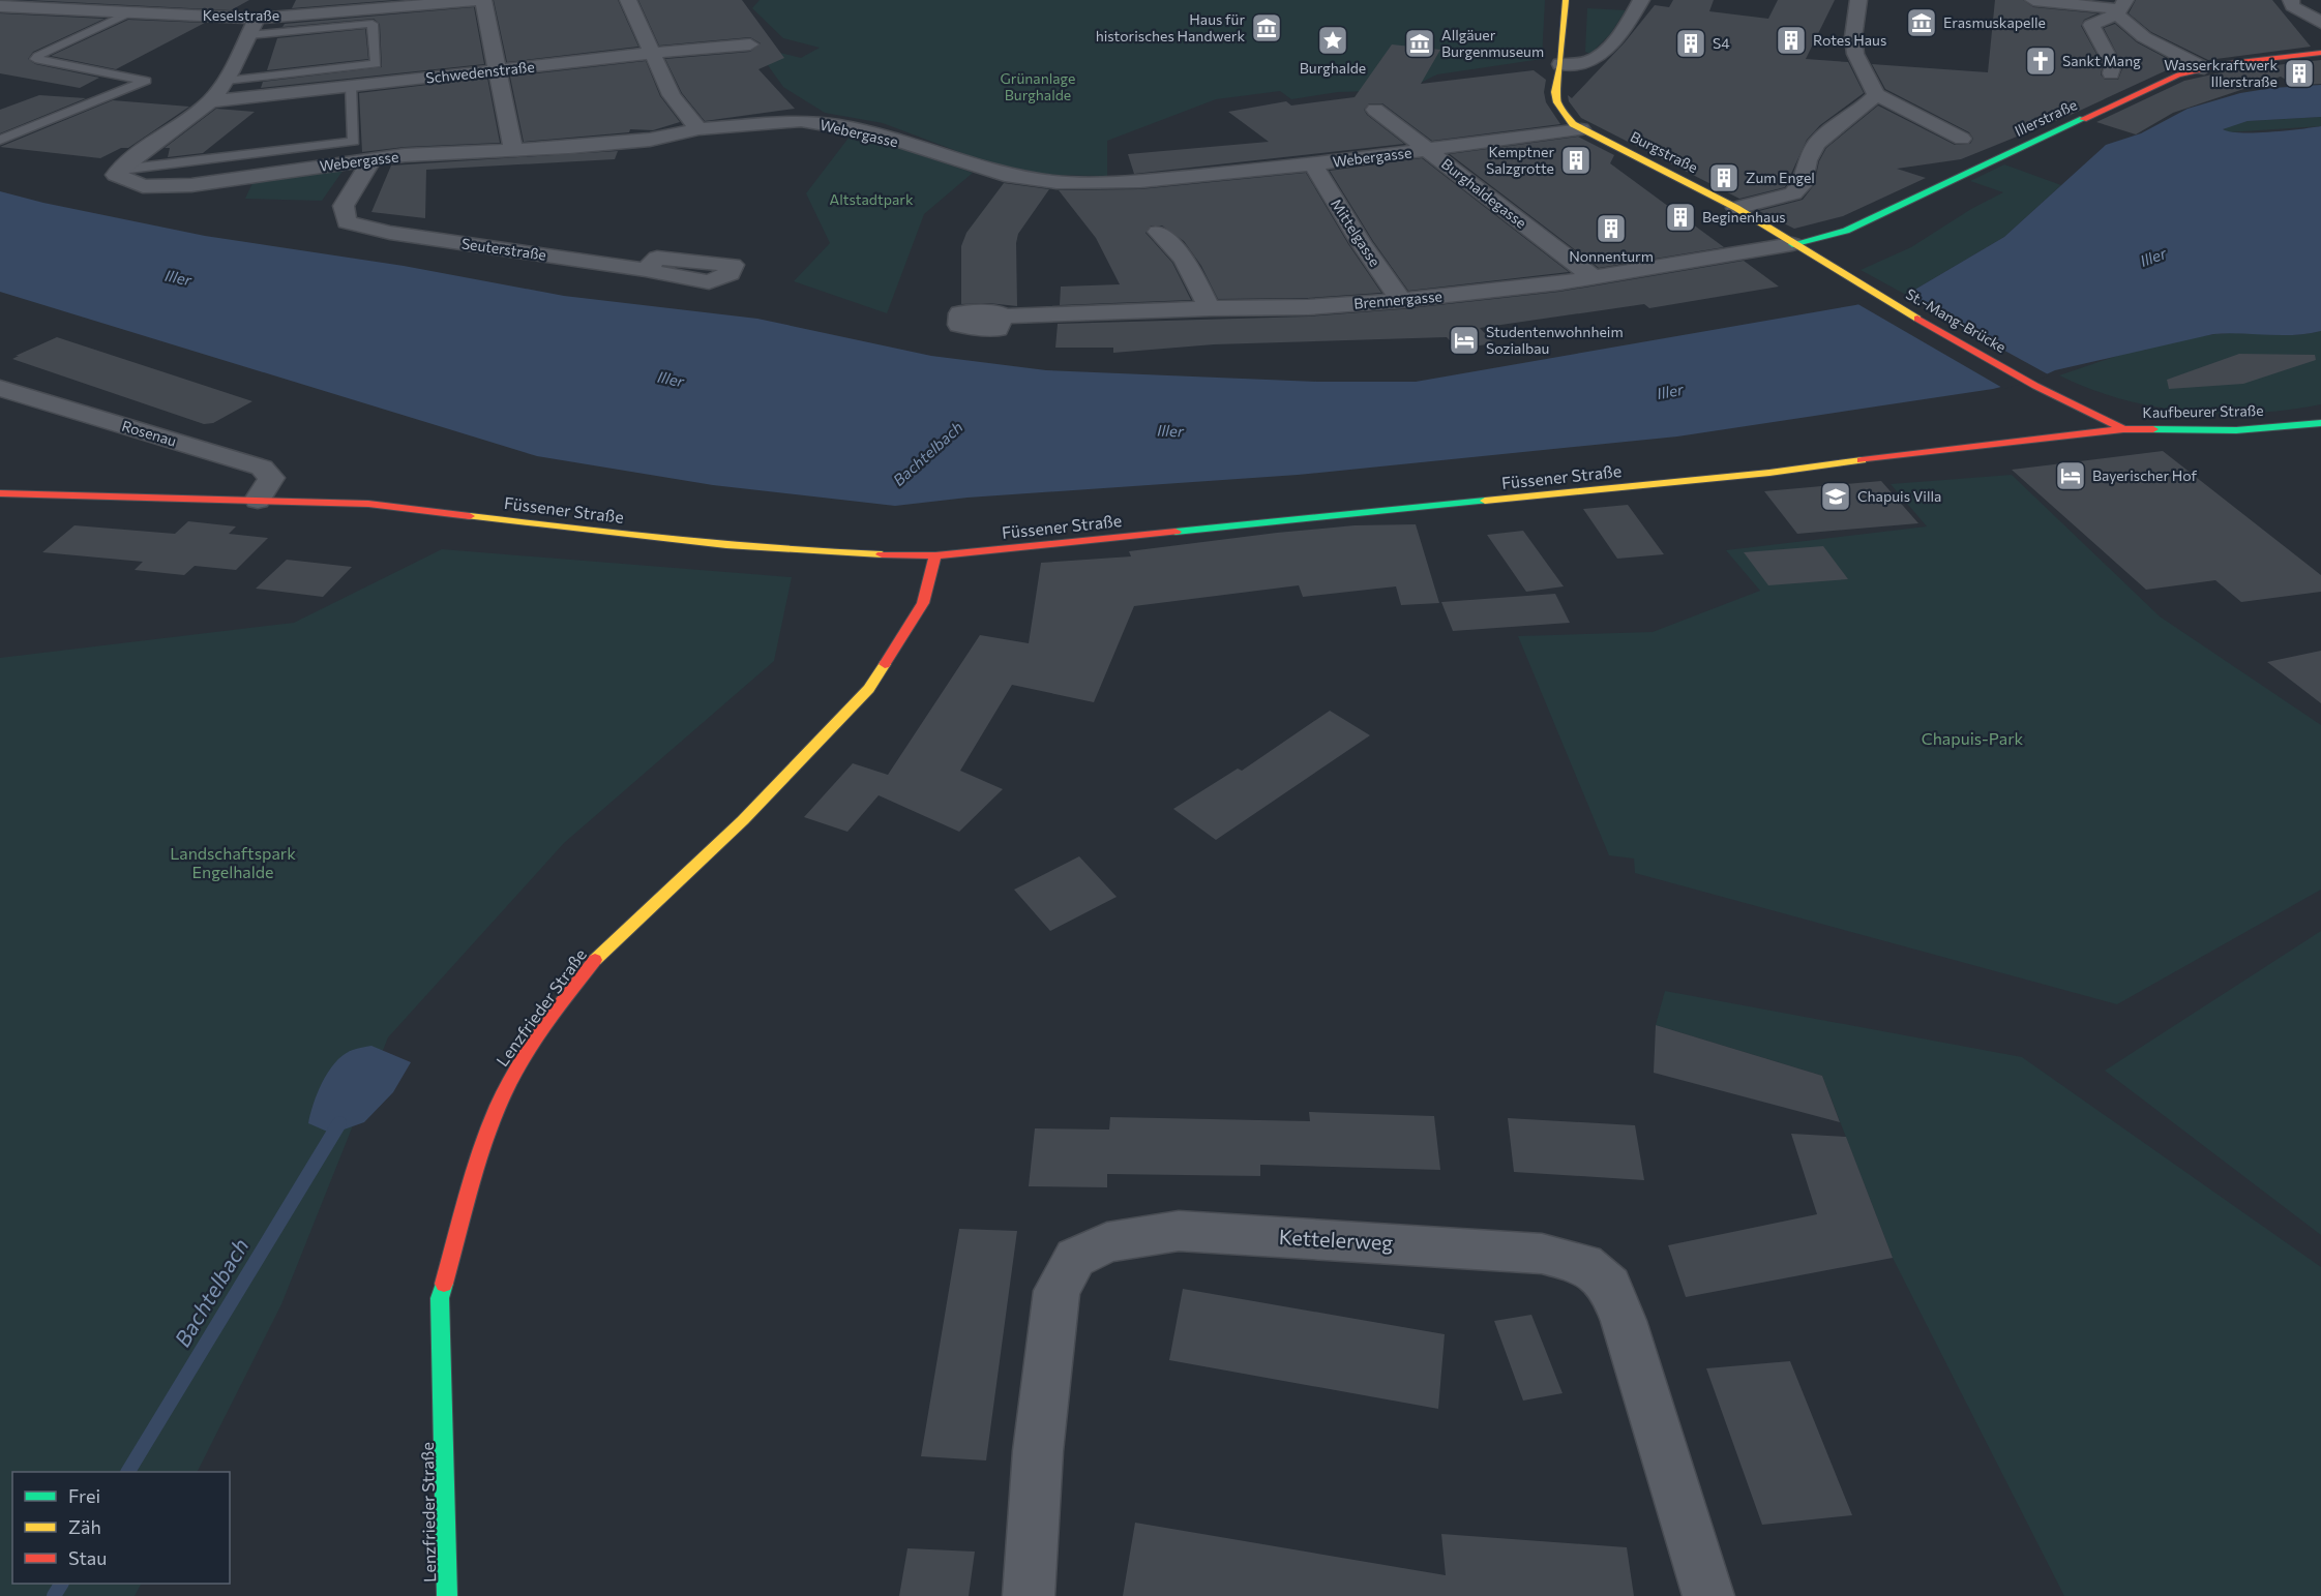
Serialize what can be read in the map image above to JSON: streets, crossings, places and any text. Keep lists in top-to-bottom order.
{
  "streets": {
    "street": [
      "Keselstraße",
      "Schwedenstraße",
      "Illerstraße",
      "Webergasse",
      "Burgstraße",
      "Burghaldegasse",
      "Mittelgasse",
      "Seuterstraße",
      "Brennergasse",
      "St.-Mang-Brücke",
      "Kaufbeurer Straße",
      "Rosenau",
      "Füssener Straße",
      "Lenzfrieder Straße",
      "Kettelerweg"
    ]
  },
  "crossings": [
    ["Schwedenstraße", "Webergasse"],
    ["Illerstraße", "Burgstraße"],
    ["Illerstraße", "Brennergasse"],
    ["Webergasse", "Burgstraße"],
    ["Webergasse", "Burghaldegasse"],
    ["Webergasse", "Mittelgasse"],
    ["Webergasse", "Seuterstraße"],
    ["Burgstraße", "Brennergasse"],
    ["Burgstraße", "St.-Mang-Brücke"],
    ["Burghaldegasse", "Brennergasse"],
    ["Mittelgasse", "Brennergasse"],
    ["St.-Mang-Brücke", "Kaufbeurer Straße"],
    ["St.-Mang-Brücke", "Füssener Straße"],
    ["Kaufbeurer Straße", "Füssener Straße"],
    ["Rosenau", "Füssener Straße"],
    ["Füssener Straße", "Lenzfrieder Straße"]
  ],
  "water": ["Iller", "Bachtelbach"],
  "parks": [
    "Grünanlage Burghalde",
    "Altstadtpark",
    "Chapuis-Park",
    "Landschaftspark Engelhalde"
  ],
  "places": {
    "museum": ["Erasmuskapelle", "Haus für historisches Handwerk", "Allgäuer Burgenmuseum"],
    "place": ["Burghalde"],
    "building": [
      "Rotes Haus",
      "S4",
      "Wasserkraftwerk Illerstraße",
      "Kemptner Salzgrotte",
      "Zum Engel",
      "Beginenhaus",
      "Nonnenturm"
    ],
    "church": ["Sankt Mang"],
    "hotel": ["Studentenwohnheim Sozialbau", "Bayerischer Hof"],
    "school or university": ["Chapuis Villa"]
  },
  "legend": ["Frei", "Zäh", "Stau"]
}
